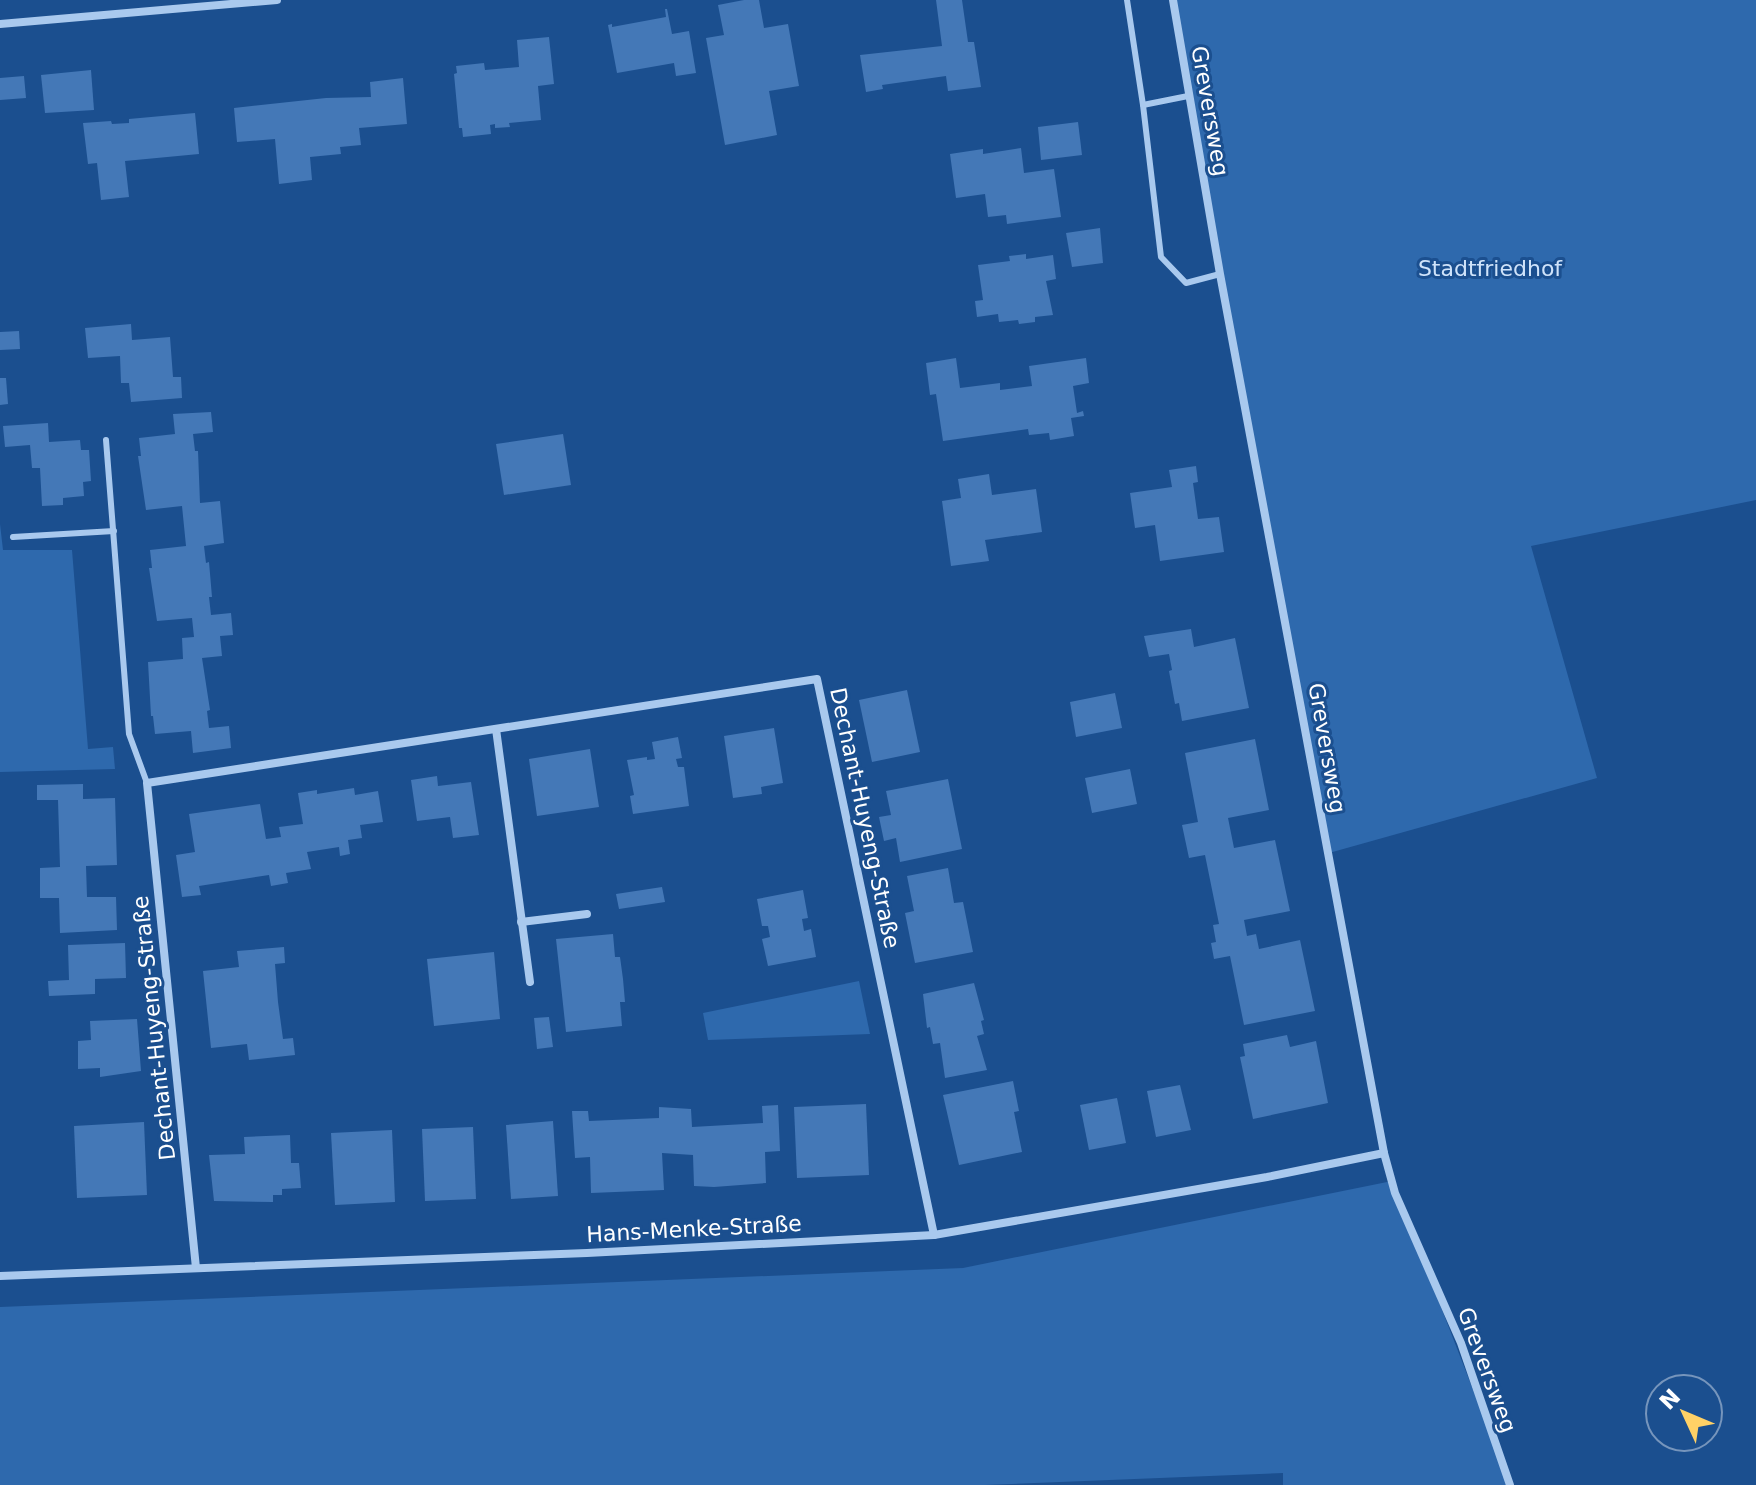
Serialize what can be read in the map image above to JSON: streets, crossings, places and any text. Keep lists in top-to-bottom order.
{
  "streets": {
    "street": ["Greversweg", "Dechant-Huyeng-Straße", "Hans-Menke-Straße"]
  },
  "crossings": [
    ["Greversweg", "Hans-Menke-Straße"],
    ["Dechant-Huyeng-Straße", "Hans-Menke-Straße"]
  ],
  "parks": ["Stadtfriedhof"],
  "north": "top left"
}
